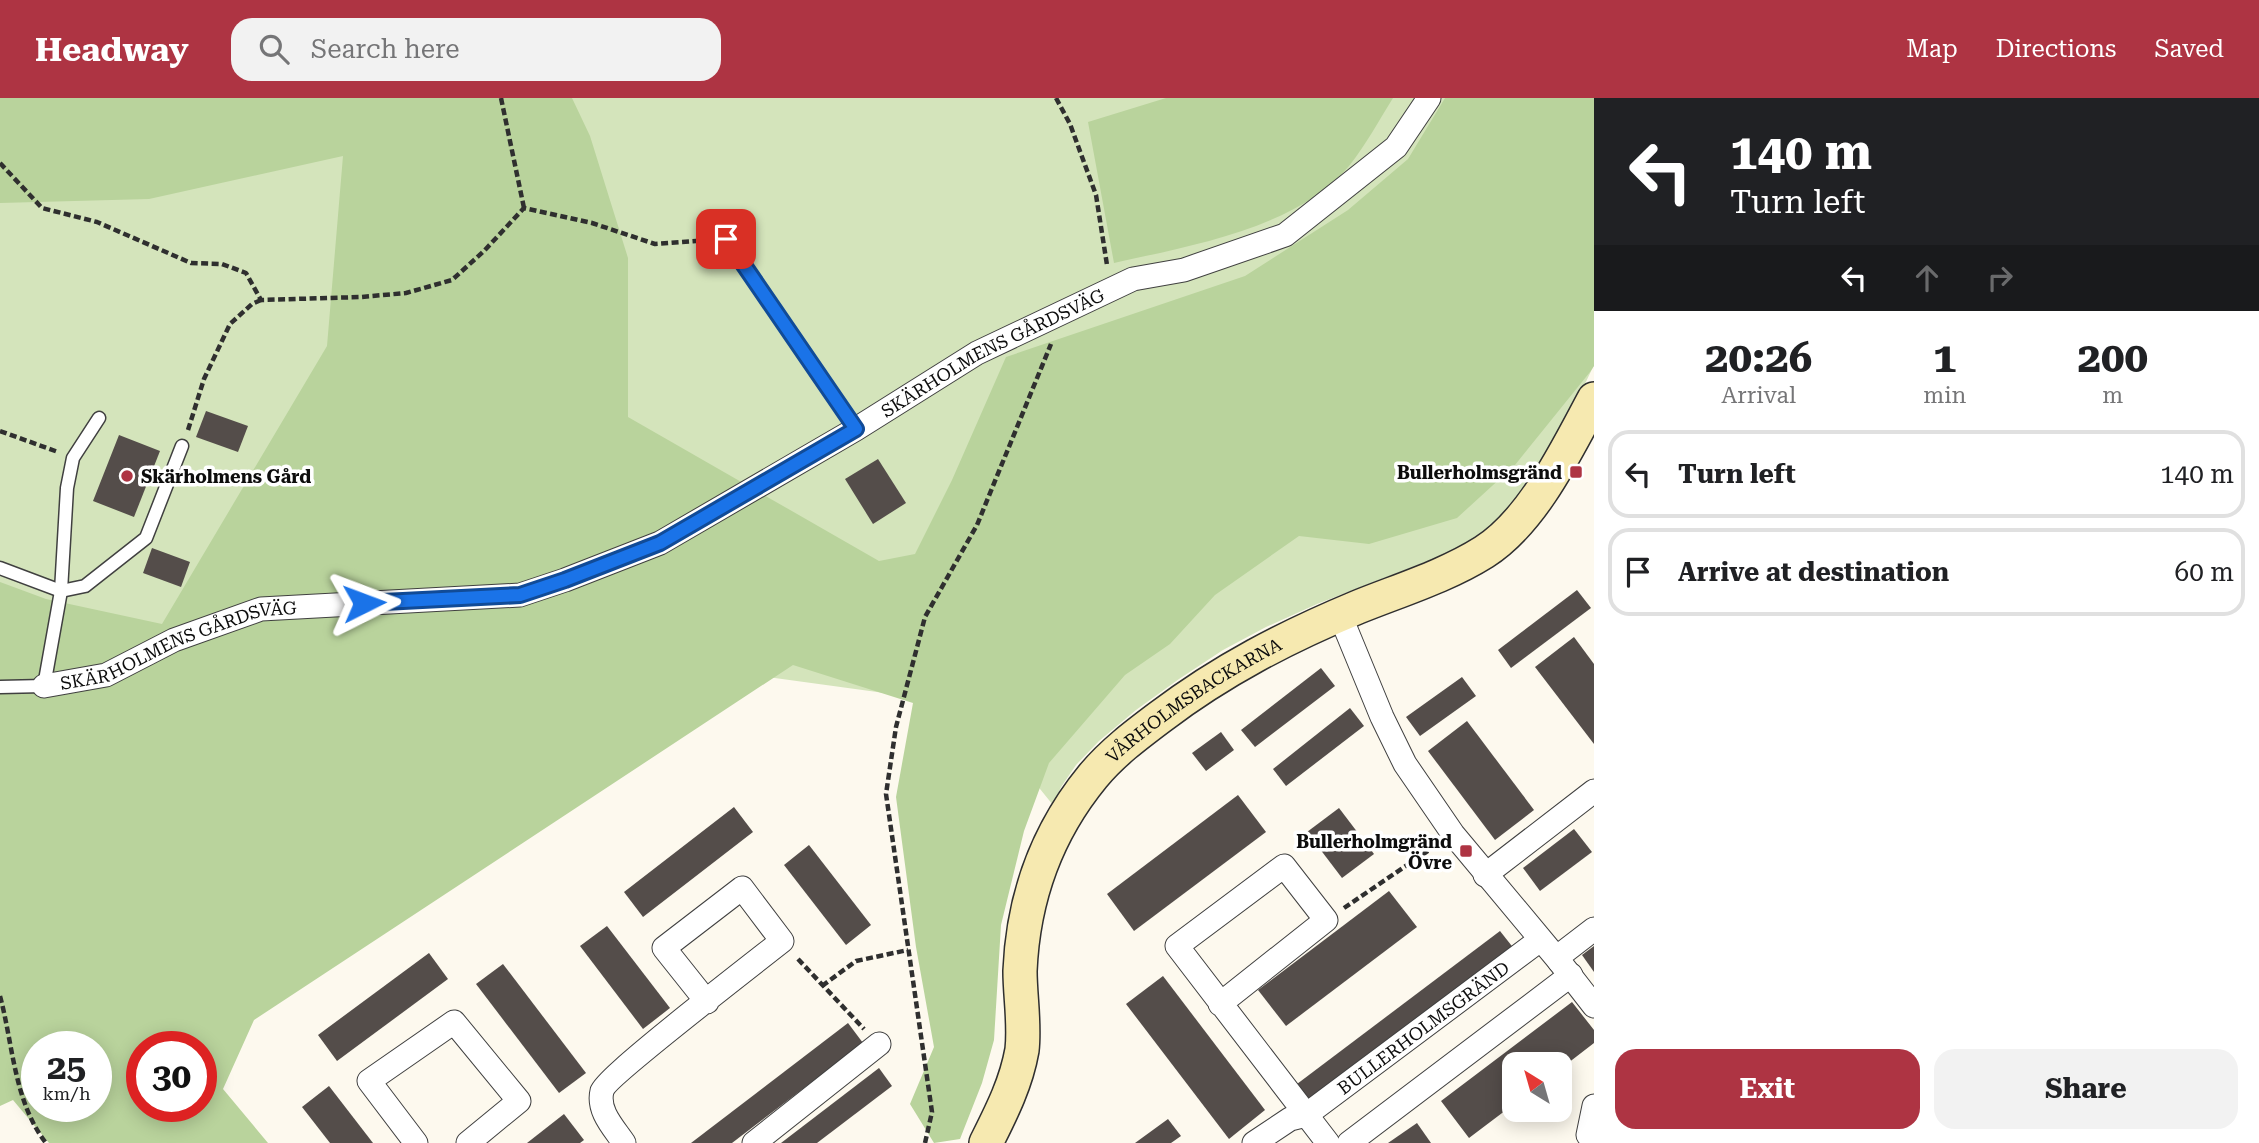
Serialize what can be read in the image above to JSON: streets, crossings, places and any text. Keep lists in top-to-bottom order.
{
  "streets": {
    "street": ["SKÄRHOLMENS GÅRDSVÄG", "VÅRHOLMSBACKARNA", "BULLERHOLMSGRÄND"]
  },
  "places": {
    "transit": ["Bullerholmsgränd", "Bullerholmgränd Övre"],
    "other": ["Skärholmens Gård"]
  },
  "north": "top left",
  "page": {
    "header": "Headway",
    "search": "Search here",
    "nav": ["Map", "Directions", "Saved"],
    "turn": ["140 m", "Turn left"],
    "eta": [
      "20:26",
      "Arrival",
      "1",
      "min",
      "200",
      "m"
    ],
    "list": [
      {
        "name": "Turn left",
        "value": "140 m"
      },
      {
        "name": "Arrive at destination",
        "value": "60 m"
      }
    ],
    "speed": "25 km/h",
    "limit": "30",
    "buttons": ["Exit", "Share"]
  }
}
